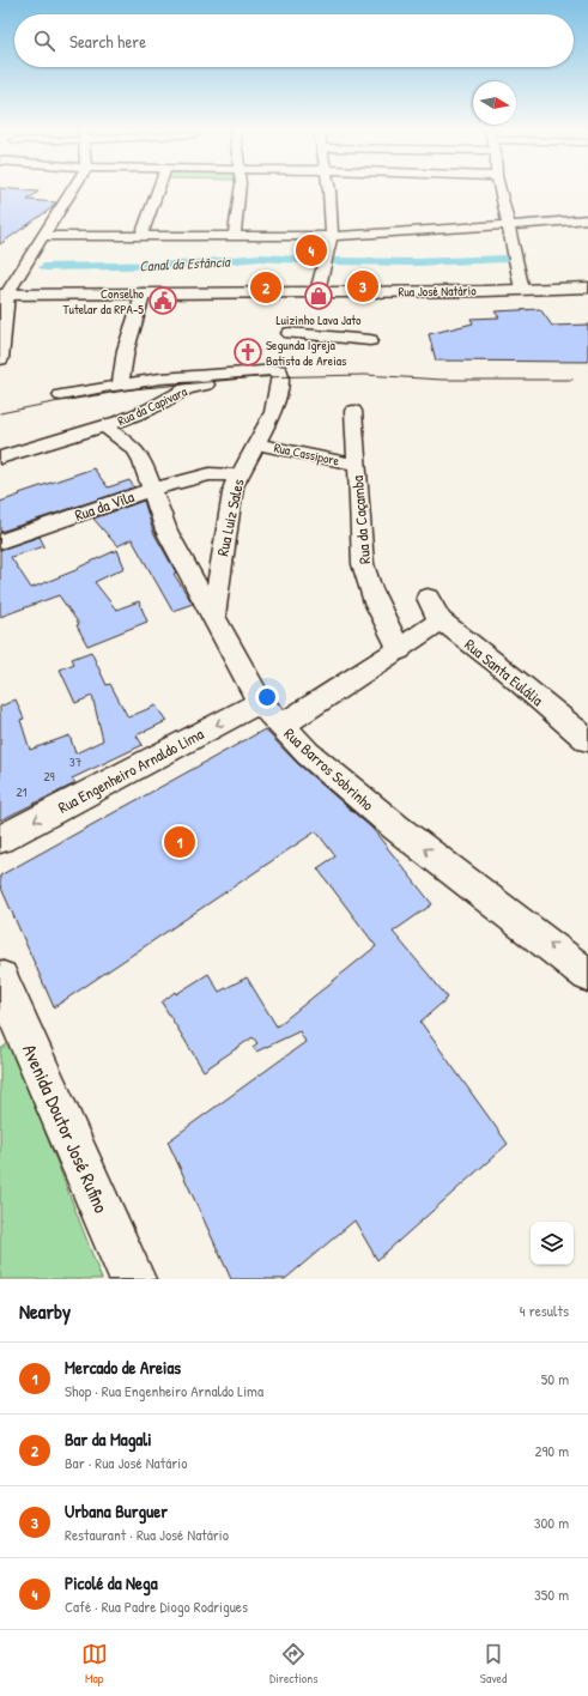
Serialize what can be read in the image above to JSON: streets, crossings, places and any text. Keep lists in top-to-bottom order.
{
  "streets": {
    "main road": ["Rua José Natário", "Avenida Doutor José Rufino"],
    "street": [
      "Rua da Capivara",
      "Rua Cassipore",
      "Rua da Vila",
      "Rua Luiz Sales",
      "Rua da Caçamba",
      "Rua Santa Eulália",
      "Rua Barros Sobrinho",
      "Rua Engenheiro Arnaldo Lima"
    ]
  },
  "crossings": [
    ["Rua da Capivara", "Rua Luiz Sales"],
    ["Rua da Capivara", "Rua Barros Sobrinho"],
    ["Rua Cassipore", "Rua da Vila"],
    ["Rua Cassipore", "Rua Luiz Sales"],
    ["Rua Cassipore", "Rua da Caçamba"],
    ["Rua da Vila", "Rua Luiz Sales"],
    ["Rua da Vila", "Rua Barros Sobrinho"],
    ["Rua Luiz Sales", "Rua Barros Sobrinho"],
    ["Rua Barros Sobrinho", "Rua Engenheiro Arnaldo Lima"]
  ],
  "one_way": ["Rua Barros Sobrinho", "Rua Engenheiro Arnaldo Lima"],
  "water": ["Canal da Estância"],
  "places": {
    "shop": ["Luizinho Lava Jato"],
    "public building": ["Conselho Tutelar da RPA-5"],
    "church": ["Segunda Igreja Batista de Areias"]
  },
  "house_numbers": ["37", "29", "21"],
  "north": "right",
  "page": {
    "search": "Search here",
    "pins": [
      "4",
      "3",
      "2",
      "1"
    ],
    "heading": ["Nearby", "4 results"],
    "list": [
      {
        "mark": "1",
        "name": "Mercado de Areias",
        "note": "Shop · Rua Engenheiro Arnaldo Lima",
        "value": "50 m"
      },
      {
        "mark": "2",
        "name": "Bar da Magali",
        "note": "Bar · Rua José Natário",
        "value": "290 m"
      },
      {
        "mark": "3",
        "name": "Urbana Burguer",
        "note": "Restaurant · Rua José Natário",
        "value": "300 m"
      },
      {
        "mark": "4",
        "name": "Picolé da Nega",
        "note": "Café · Rua Padre Diogo Rodrigues",
        "value": "350 m"
      }
    ],
    "nav": ["Map", "Directions", "Saved"]
  }
}
